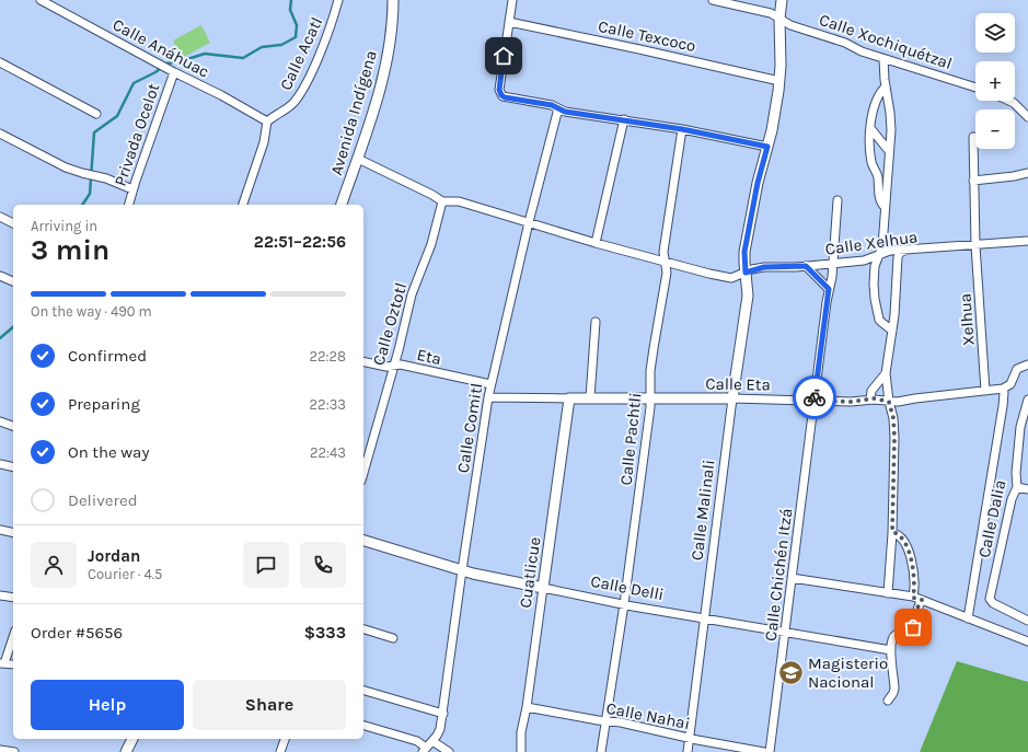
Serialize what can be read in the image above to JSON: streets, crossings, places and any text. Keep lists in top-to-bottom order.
{
  "streets": {
    "street": [
      "Calle Texcoco",
      "Calle Xochiquétzal",
      "Calle Anáhuac",
      "Calle Acatl",
      "Avenida Indígena",
      "Privada Ocelot",
      "Calle Xelhua",
      "Xelhua",
      "Calle Oztotl",
      "Eta",
      "Calle Eta",
      "Calle Comitl",
      "Calle Pachtli",
      "Calle Malinali",
      "Calle Dalia",
      "Cuatlicue",
      "Calle Chichén Itzá",
      "Calle Delli",
      "Calle Nahai"
    ]
  },
  "crossings": [
    ["Calle Texcoco", "Calle Malinali"],
    ["Calle Xochiquétzal", "Calle Malinali"],
    ["Calle Anáhuac", "Calle Acatl"],
    ["Calle Anáhuac", "Privada Ocelot"],
    ["Calle Xelhua", "Xelhua"],
    ["Calle Xelhua", "Calle Malinali"],
    ["Calle Xelhua", "Calle Chichén Itzá"],
    ["Xelhua", "Calle Eta"],
    ["Calle Oztotl", "Eta"],
    ["Eta", "Calle Comitl"],
    ["Calle Eta", "Calle Comitl"],
    ["Calle Eta", "Calle Pachtli"],
    ["Calle Eta", "Calle Malinali"],
    ["Calle Eta", "Cuatlicue"],
    ["Calle Eta", "Calle Chichén Itzá"],
    ["Calle Comitl", "Calle Delli"],
    ["Calle Pachtli", "Calle Delli"],
    ["Calle Pachtli", "Calle Nahai"],
    ["Calle Malinali", "Calle Delli"],
    ["Calle Malinali", "Calle Nahai"],
    ["Cuatlicue", "Calle Delli"],
    ["Cuatlicue", "Calle Nahai"],
    ["Calle Chichén Itzá", "Calle Delli"]
  ],
  "places": {
    "school or university": ["Magisterio Nacional"]
  },
  "page": {
    "map_buttons": ["+", "−"],
    "heading": ["3 min", "Arriving in", "22:51–22:56"],
    "panel": [
      "Jordan",
      "Courier · 4.5",
      "Order #5656",
      "$333"
    ],
    "bar": "On the way · 490 m",
    "list": [
      ["Confirmed", "22:28"],
      ["Preparing", "22:33"],
      ["On the way", "22:43"],
      "Delivered"
    ],
    "buttons": ["Help", "Share"]
  }
}
